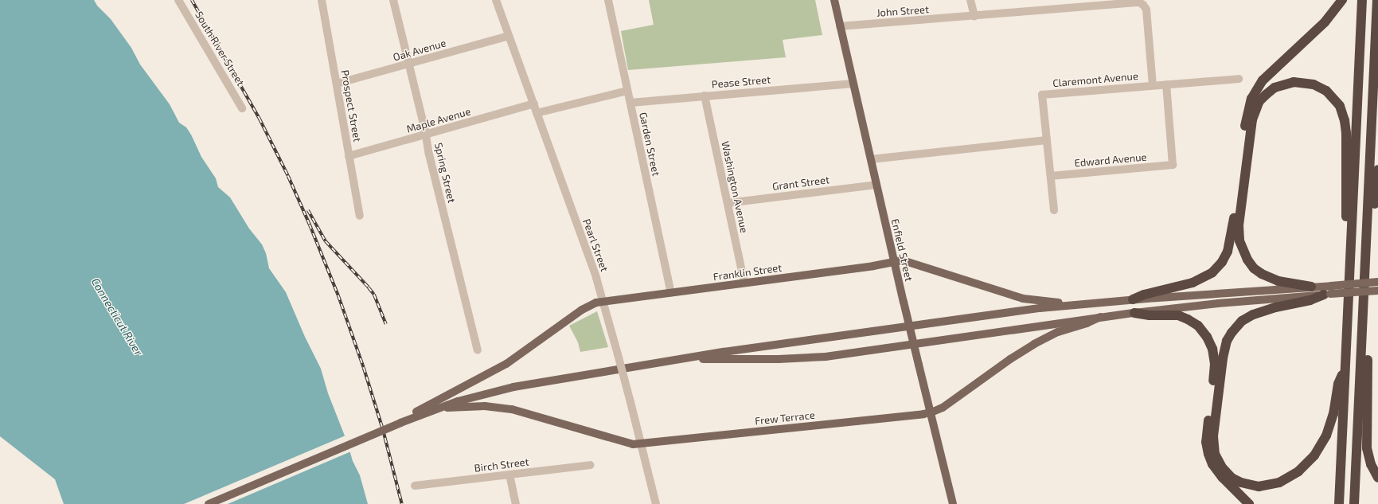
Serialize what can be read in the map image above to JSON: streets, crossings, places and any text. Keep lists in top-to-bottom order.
{
  "streets": {
    "main road": ["Enfield Street", "Franklin Street", "Frew Terrace"],
    "street": [
      "John Street",
      "South River Street",
      "Oak Avenue",
      "Claremont Avenue",
      "Pease Street",
      "Prospect Street",
      "Maple Avenue",
      "Garden Street",
      "Edward Avenue",
      "Spring Street",
      "Grant Street",
      "Washington Avenue",
      "Pearl Street",
      "Birch Street"
    ]
  },
  "crossings": [
    ["John Street", "Claremont Avenue"],
    ["John Street", "Enfield Street"],
    ["Oak Avenue", "Prospect Street"],
    ["Oak Avenue", "Spring Street"],
    ["Oak Avenue", "Pearl Street"],
    ["Claremont Avenue", "Edward Avenue"],
    ["Pease Street", "Garden Street"],
    ["Pease Street", "Washington Avenue"],
    ["Pease Street", "Enfield Street"],
    ["Prospect Street", "Maple Avenue"],
    ["Maple Avenue", "Spring Street"],
    ["Maple Avenue", "Pearl Street"],
    ["Garden Street", "Franklin Street"],
    ["Grant Street", "Washington Avenue"],
    ["Grant Street", "Enfield Street"],
    ["Washington Avenue", "Franklin Street"],
    ["Pearl Street", "Franklin Street"],
    ["Pearl Street", "Frew Terrace"],
    ["Enfield Street", "Franklin Street"],
    ["Enfield Street", "Frew Terrace"]
  ],
  "water": ["Connecticut River"]
}
